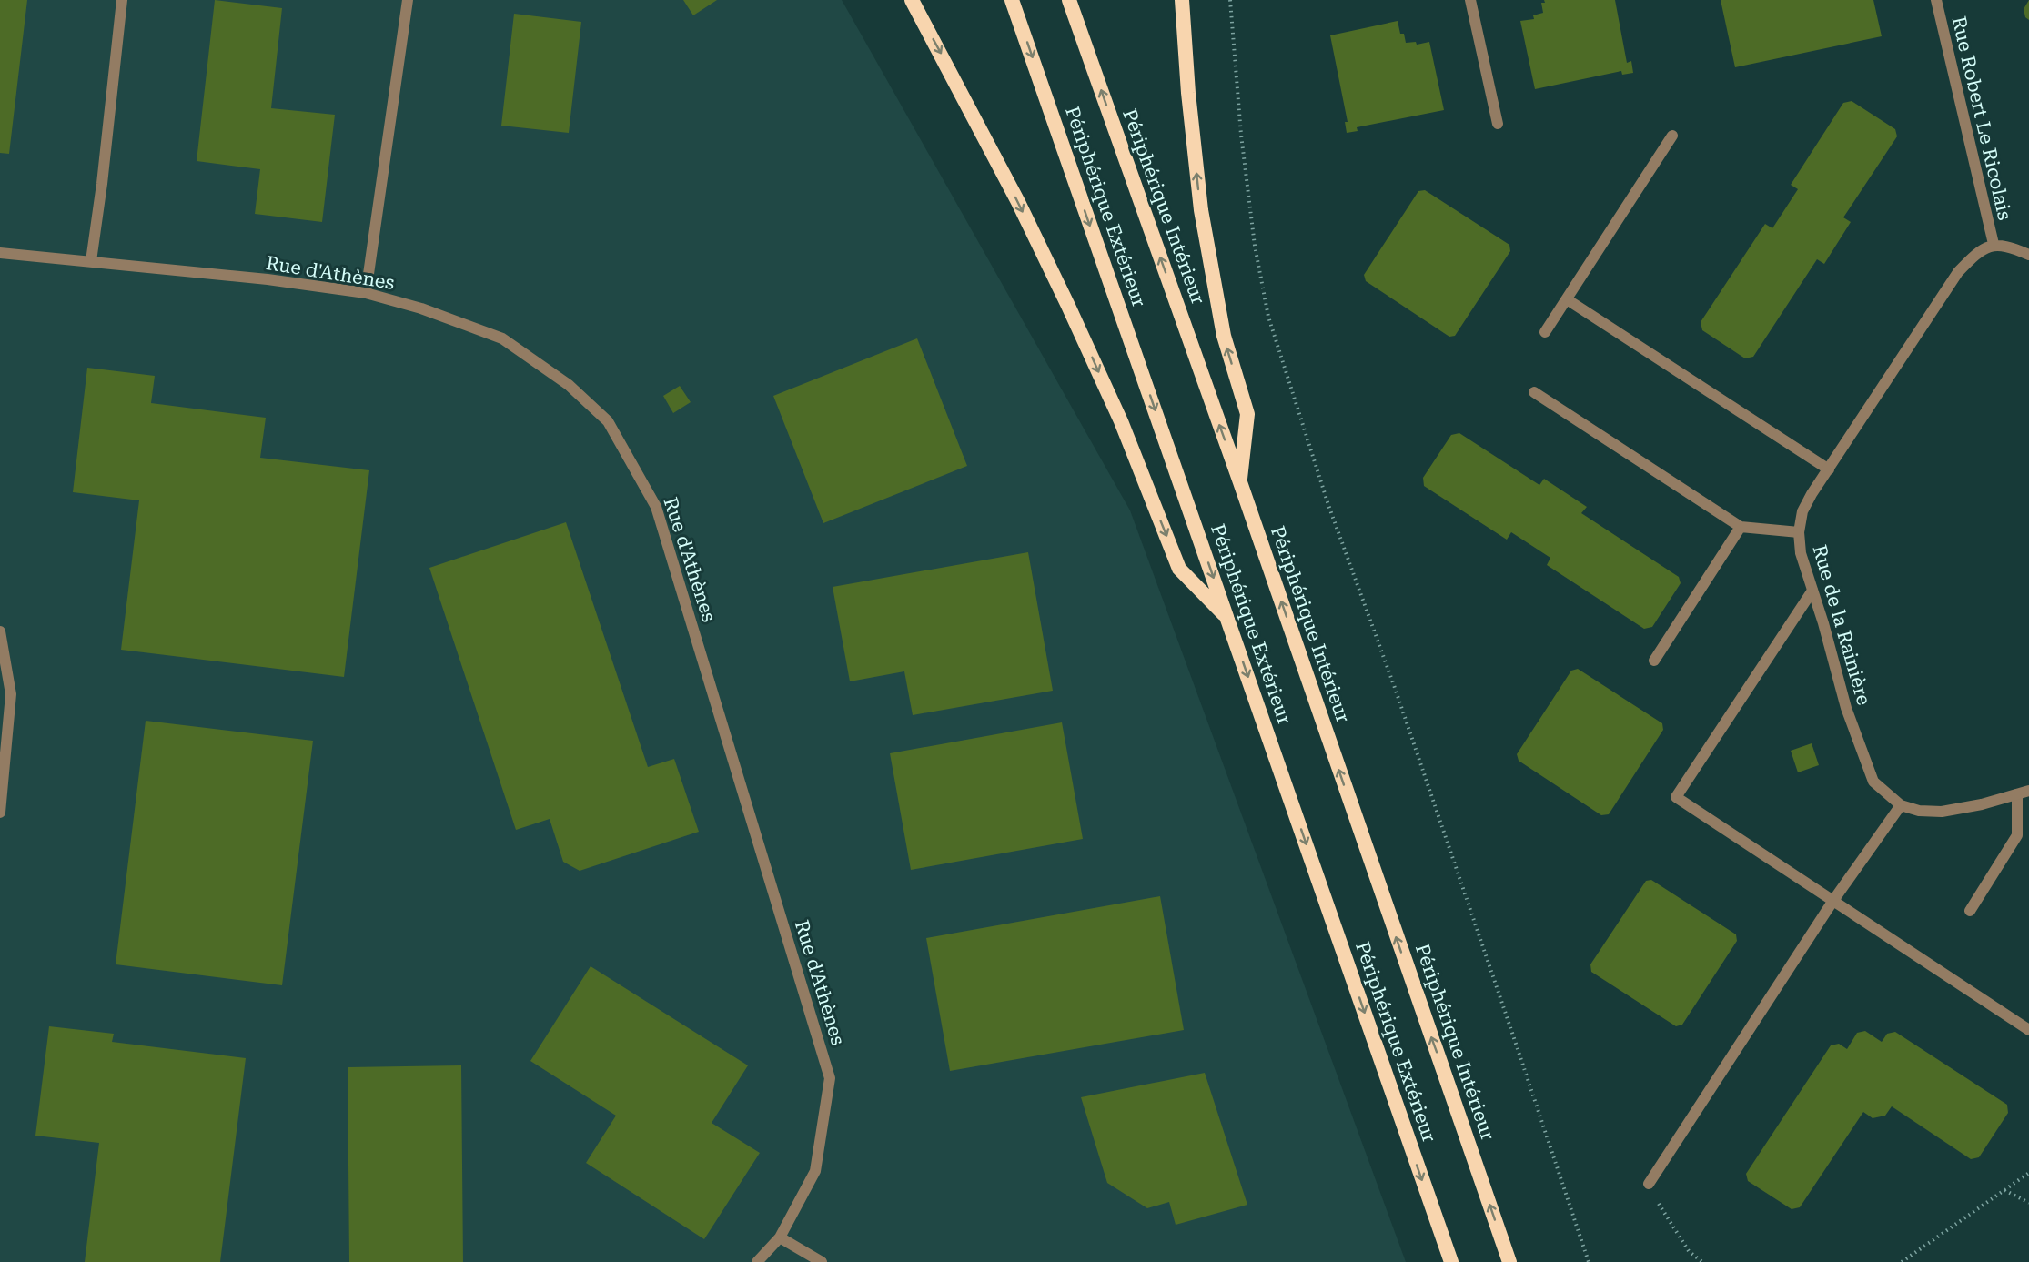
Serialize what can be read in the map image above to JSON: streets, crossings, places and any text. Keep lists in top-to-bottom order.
{
  "streets": {
    "highway": ["Périphérique Extérieur", "Périphérique Intérieur"],
    "street": ["Rue Robert Le Ricolais", "Rue d'Athènes", "Rue de la Rainière"]
  },
  "crossings": [
    ["Rue Robert Le Ricolais", "Rue de la Rainière"]
  ]
}
